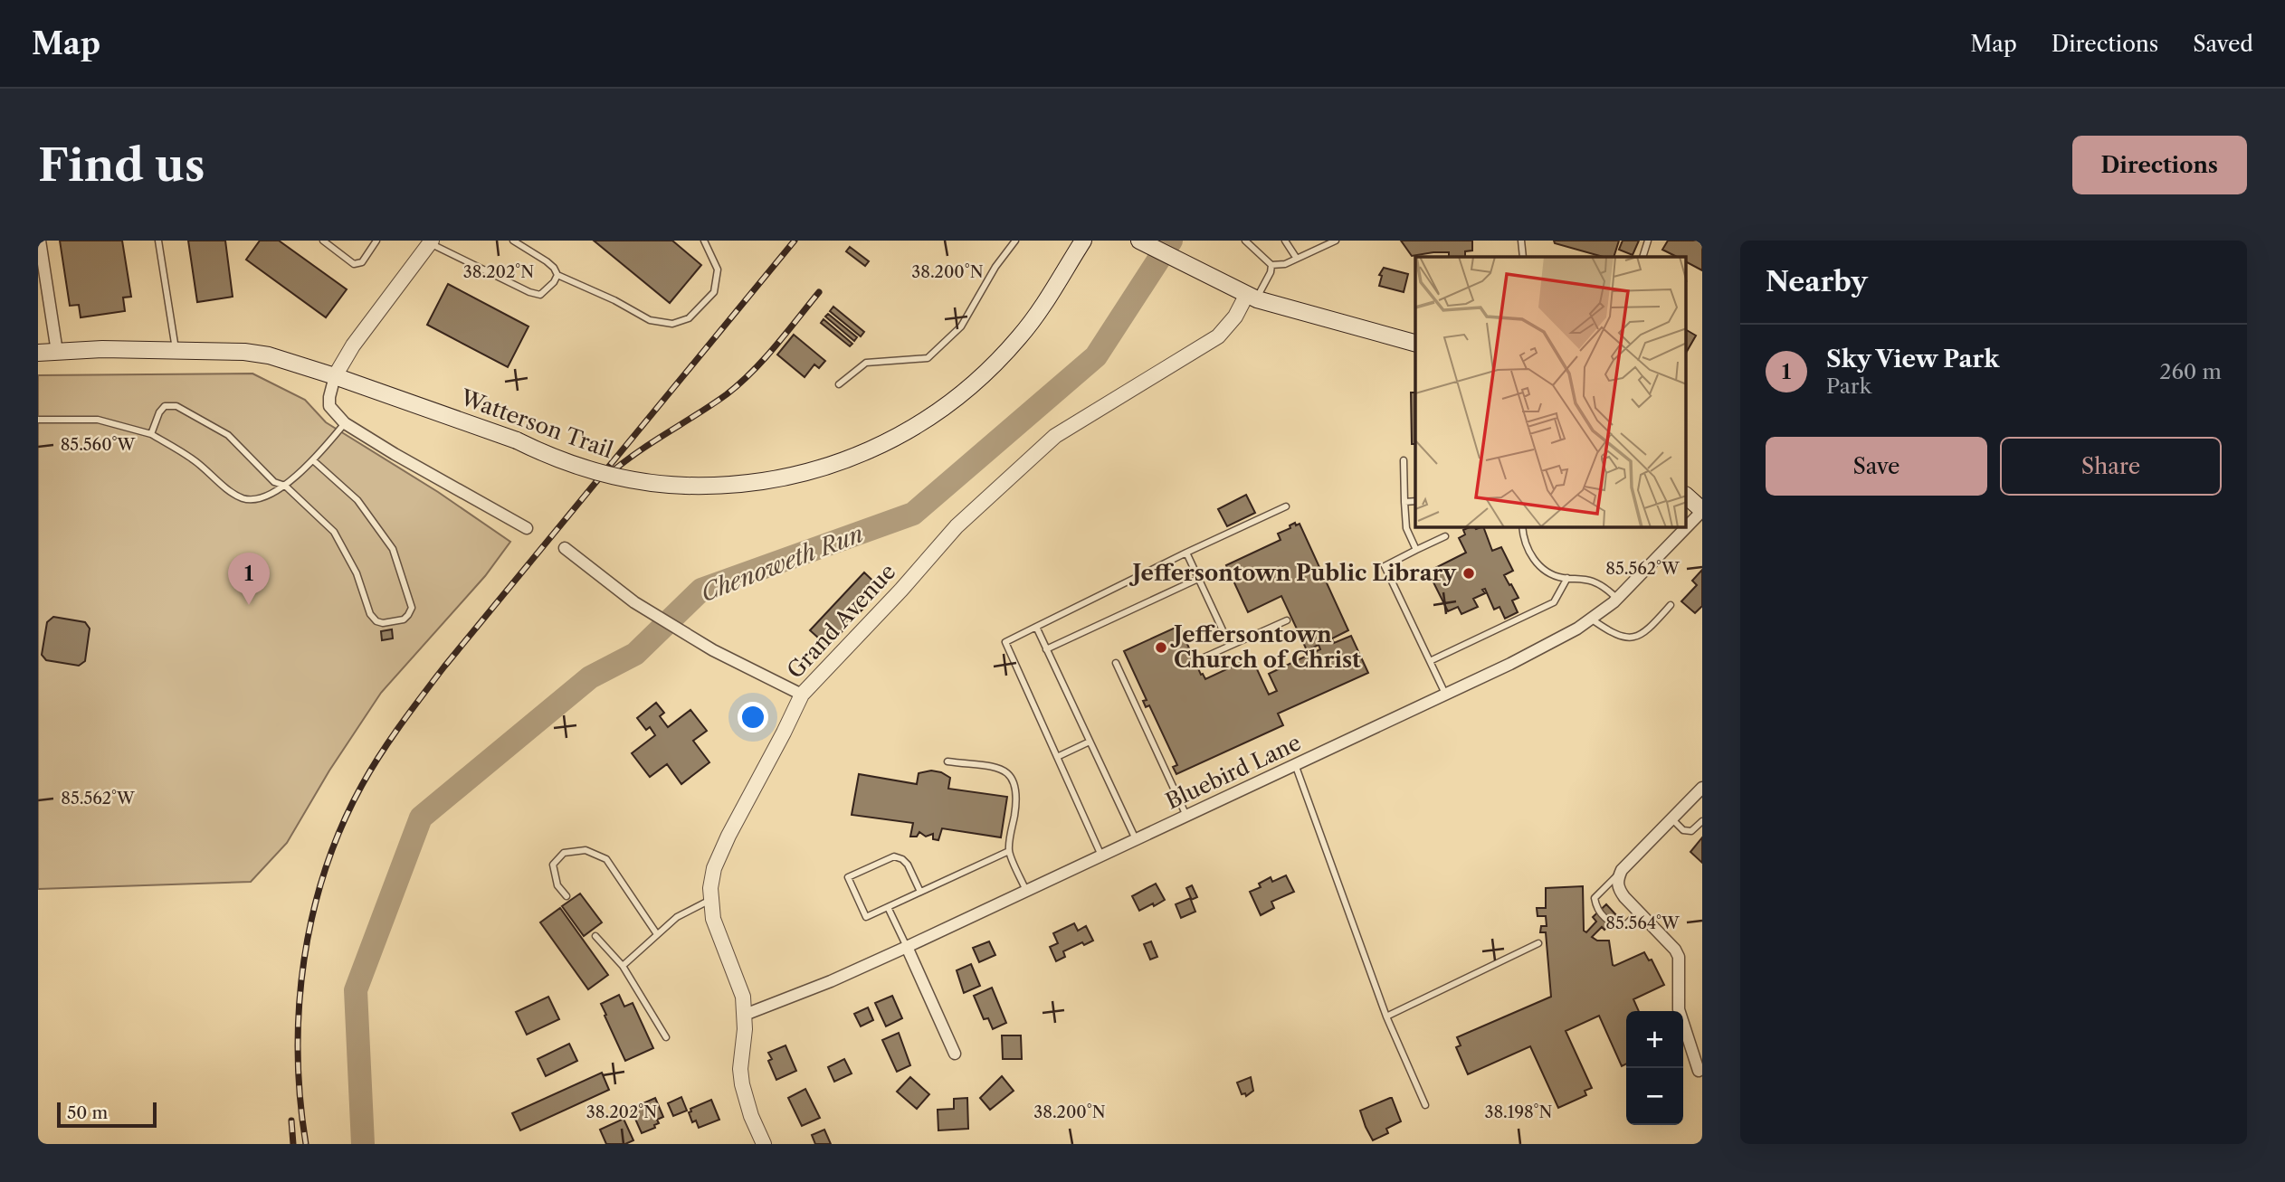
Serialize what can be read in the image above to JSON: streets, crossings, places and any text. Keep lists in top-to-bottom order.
{
  "streets": {
    "main road": ["Watterson Trail"],
    "street": ["Grand Avenue", "Bluebird Lane"]
  },
  "crossings": [
    ["Grand Avenue", "Bluebird Lane"]
  ],
  "water": ["Chenoweth Run"],
  "places": ["Jeffersontown Public Library", "Jeffersontown Church of Christ"],
  "scale_bar": "50 m",
  "page": {
    "header": "Map",
    "nav": ["Map", "Directions", "Saved"],
    "buttons": [
      "Directions",
      ["Save", "Share"]
    ],
    "title": "Find us",
    "heading": "Nearby",
    "list": [
      {
        "mark": "1",
        "name": "Sky View Park",
        "note": "Park",
        "value": "260 m"
      }
    ],
    "pins": "1",
    "map_buttons": ["+", "−"],
    "scale": "50 m"
  },
  "coordinates": [
    "38.202°N",
    "38.200°N",
    "85.560°W",
    "85.562°W",
    "85.564°W",
    "38.198°N"
  ]
}
